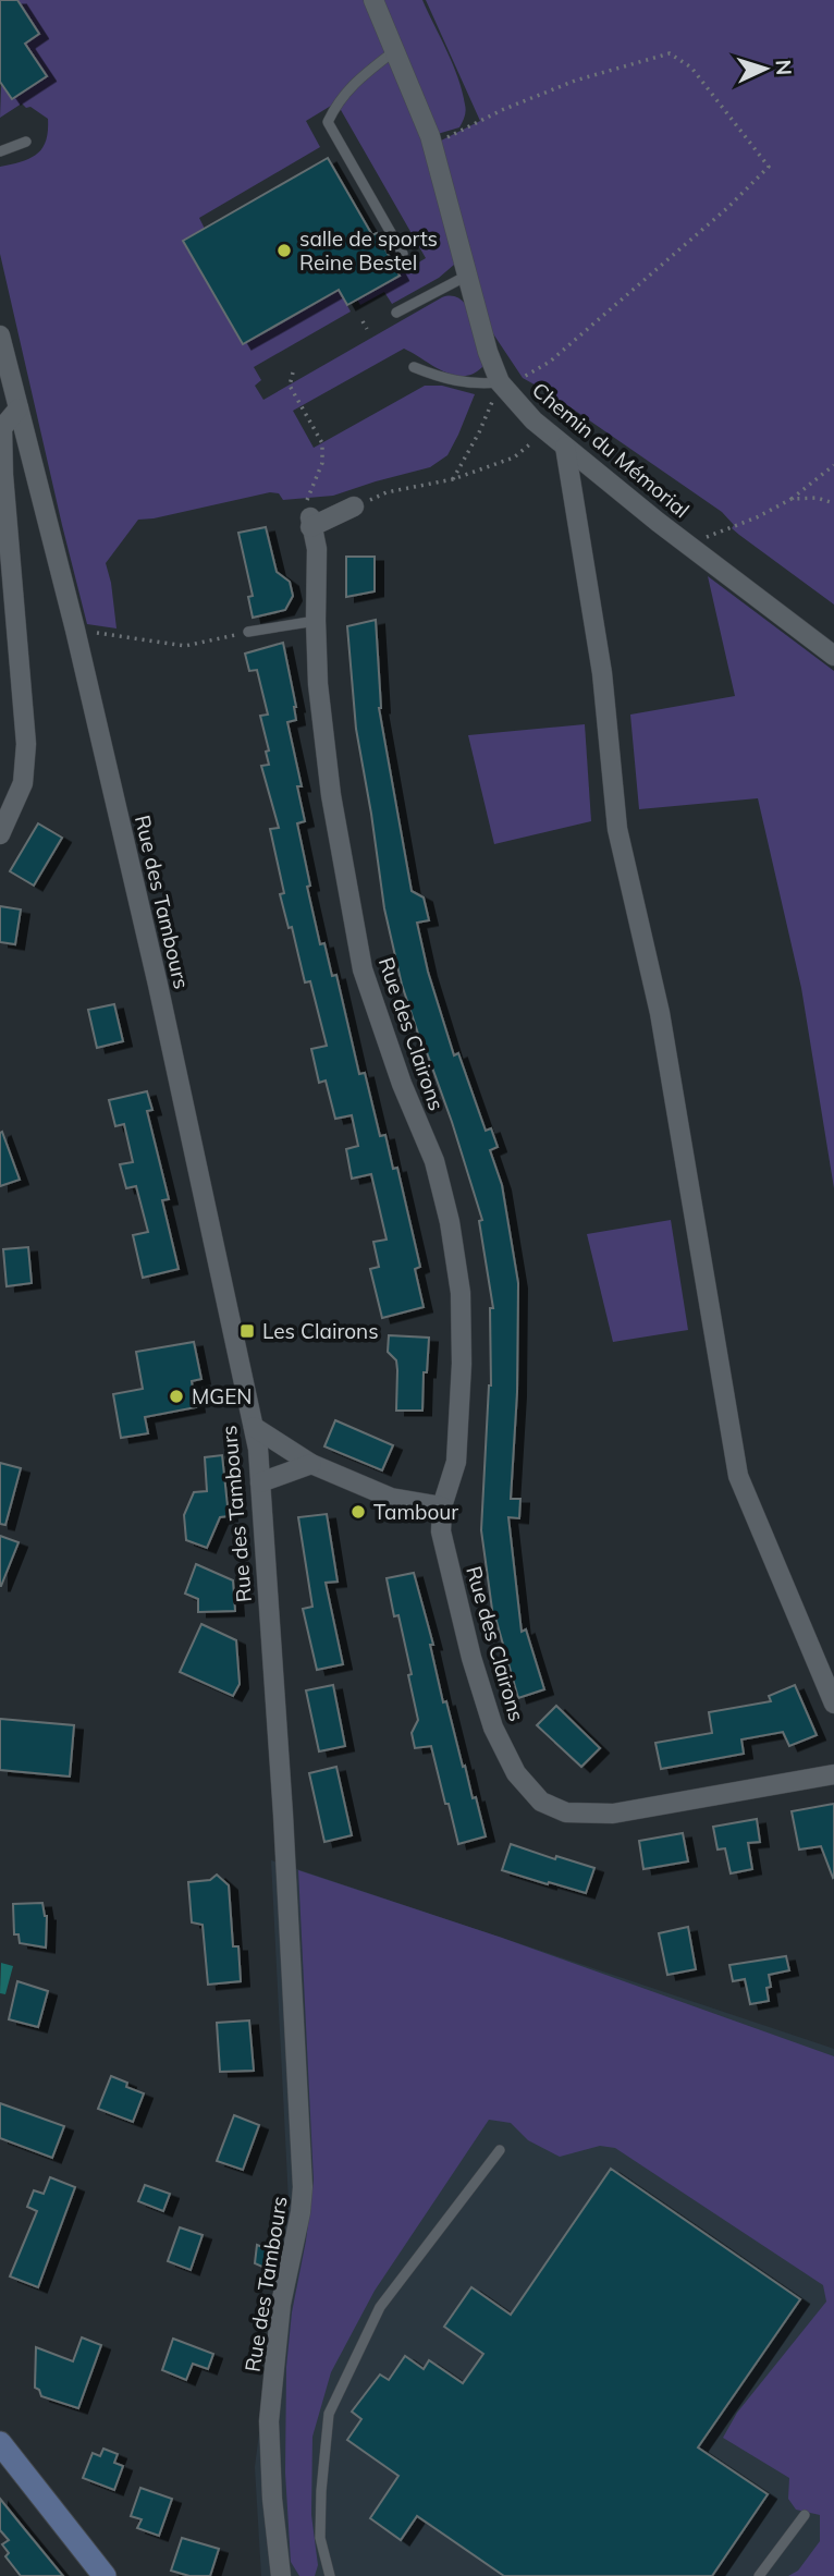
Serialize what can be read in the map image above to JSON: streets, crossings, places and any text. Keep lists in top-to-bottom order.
{
  "streets": {
    "street": ["Chemin du Mémorial", "Rue des Tambours", "Rue des Clairons"]
  },
  "places": {
    "other": ["salle de sports Reine Bestel", "MGEN", "Tambour"],
    "transit": ["Les Clairons"]
  },
  "north": "right"
}
